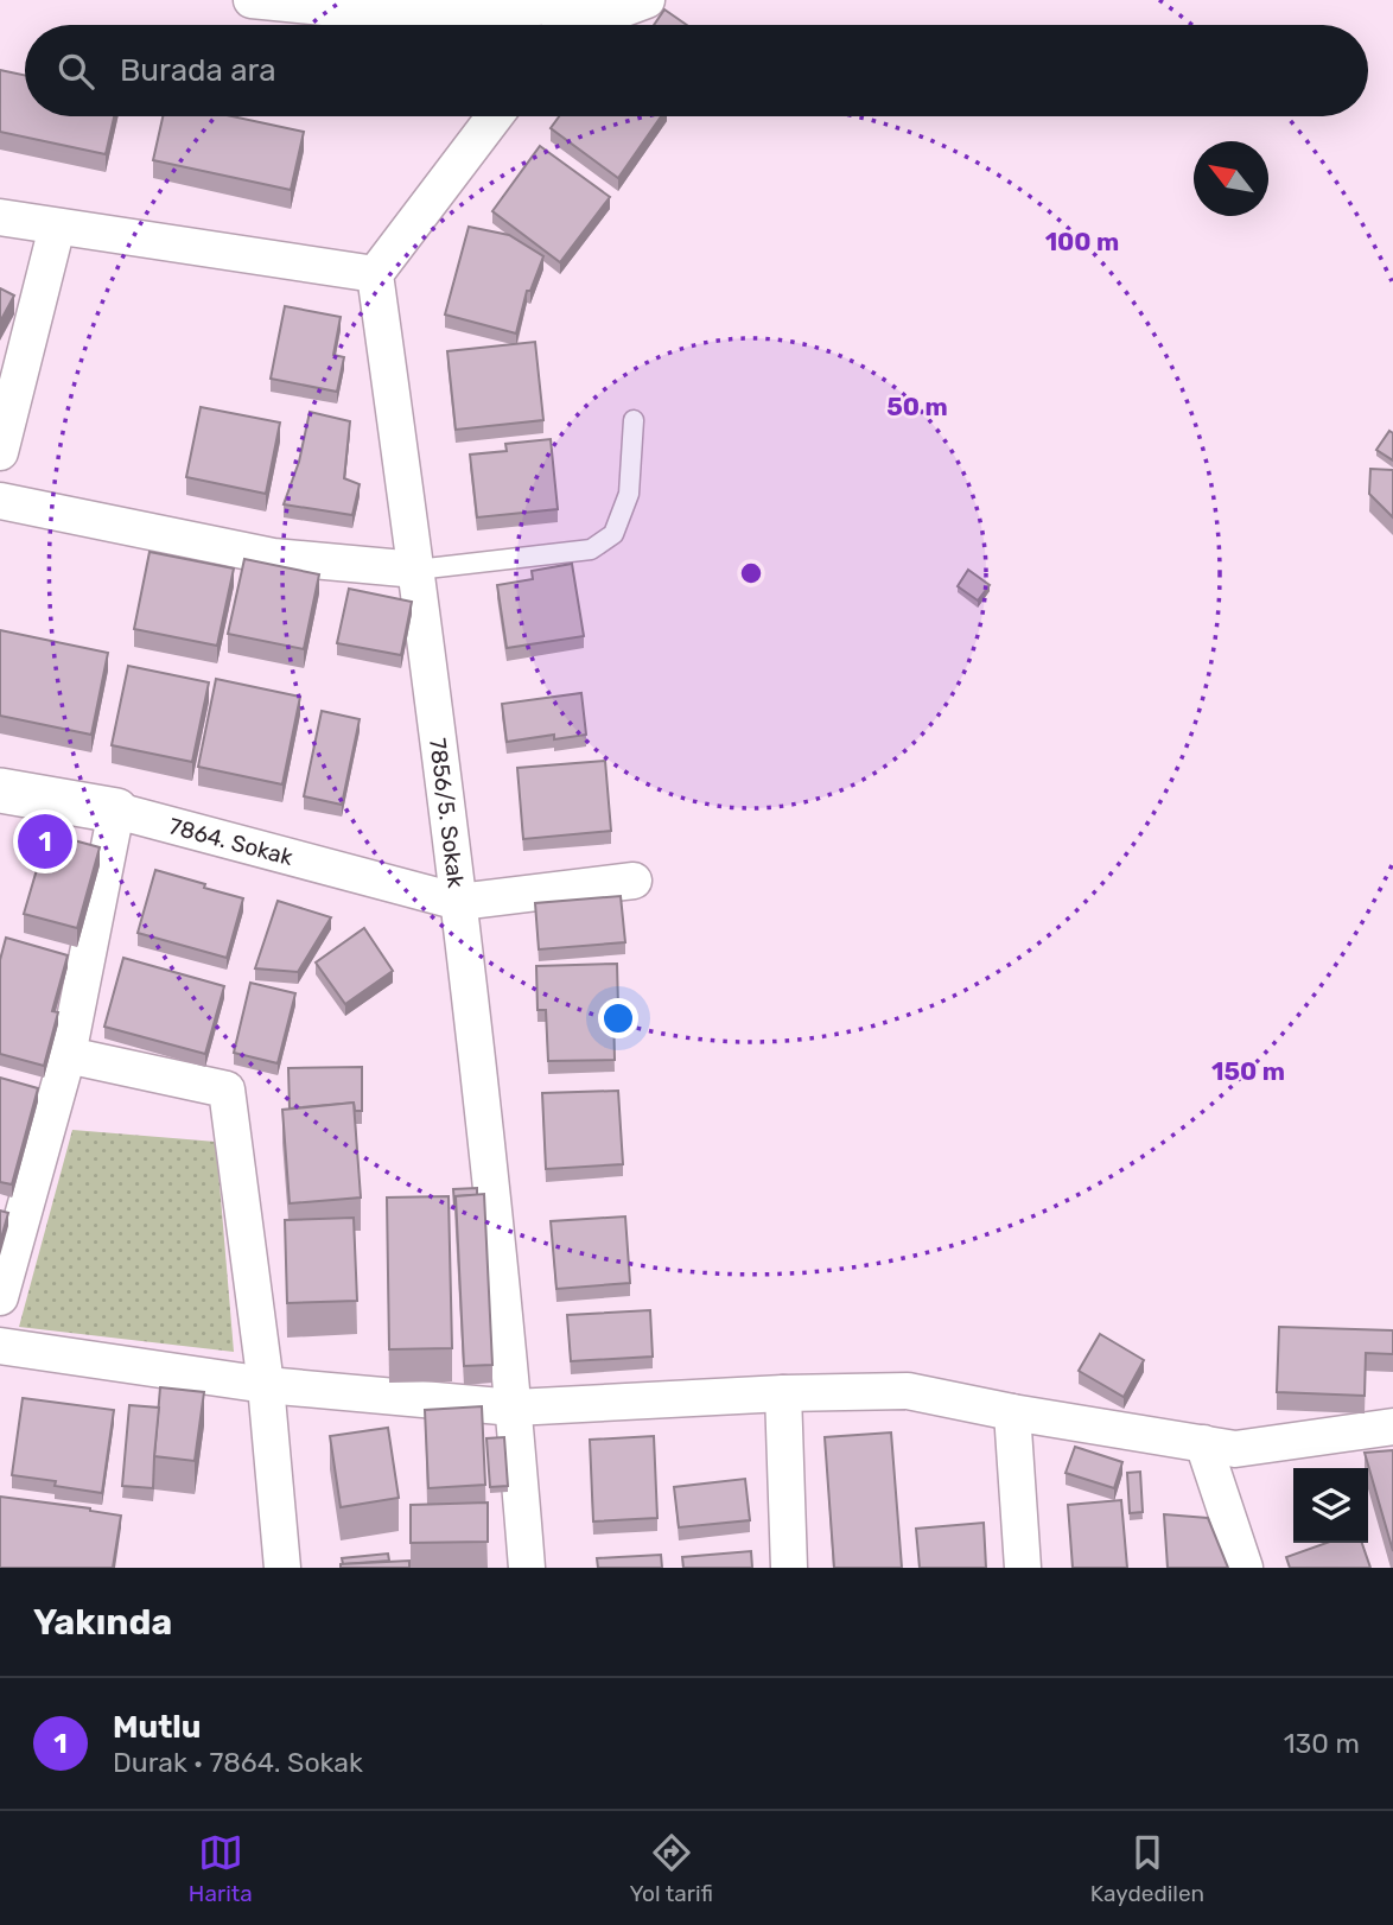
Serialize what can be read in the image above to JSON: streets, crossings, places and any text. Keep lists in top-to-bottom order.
{
  "streets": {
    "street": ["7856/5. Sokak", "7864. Sokak"]
  },
  "crossings": [
    ["7856/5. Sokak", "7864. Sokak"]
  ],
  "north": "top left",
  "page": {
    "search": "Burada ara",
    "pins": "1",
    "heading": "Yakında",
    "list": [
      {
        "mark": "1",
        "name": "Mutlu",
        "note": "Durak · 7864. Sokak",
        "value": "130 m"
      }
    ],
    "nav": ["Harita", "Yol tarifi", "Kaydedilen"]
  },
  "rings": ["100 m", "50 m", "150 m"]
}
